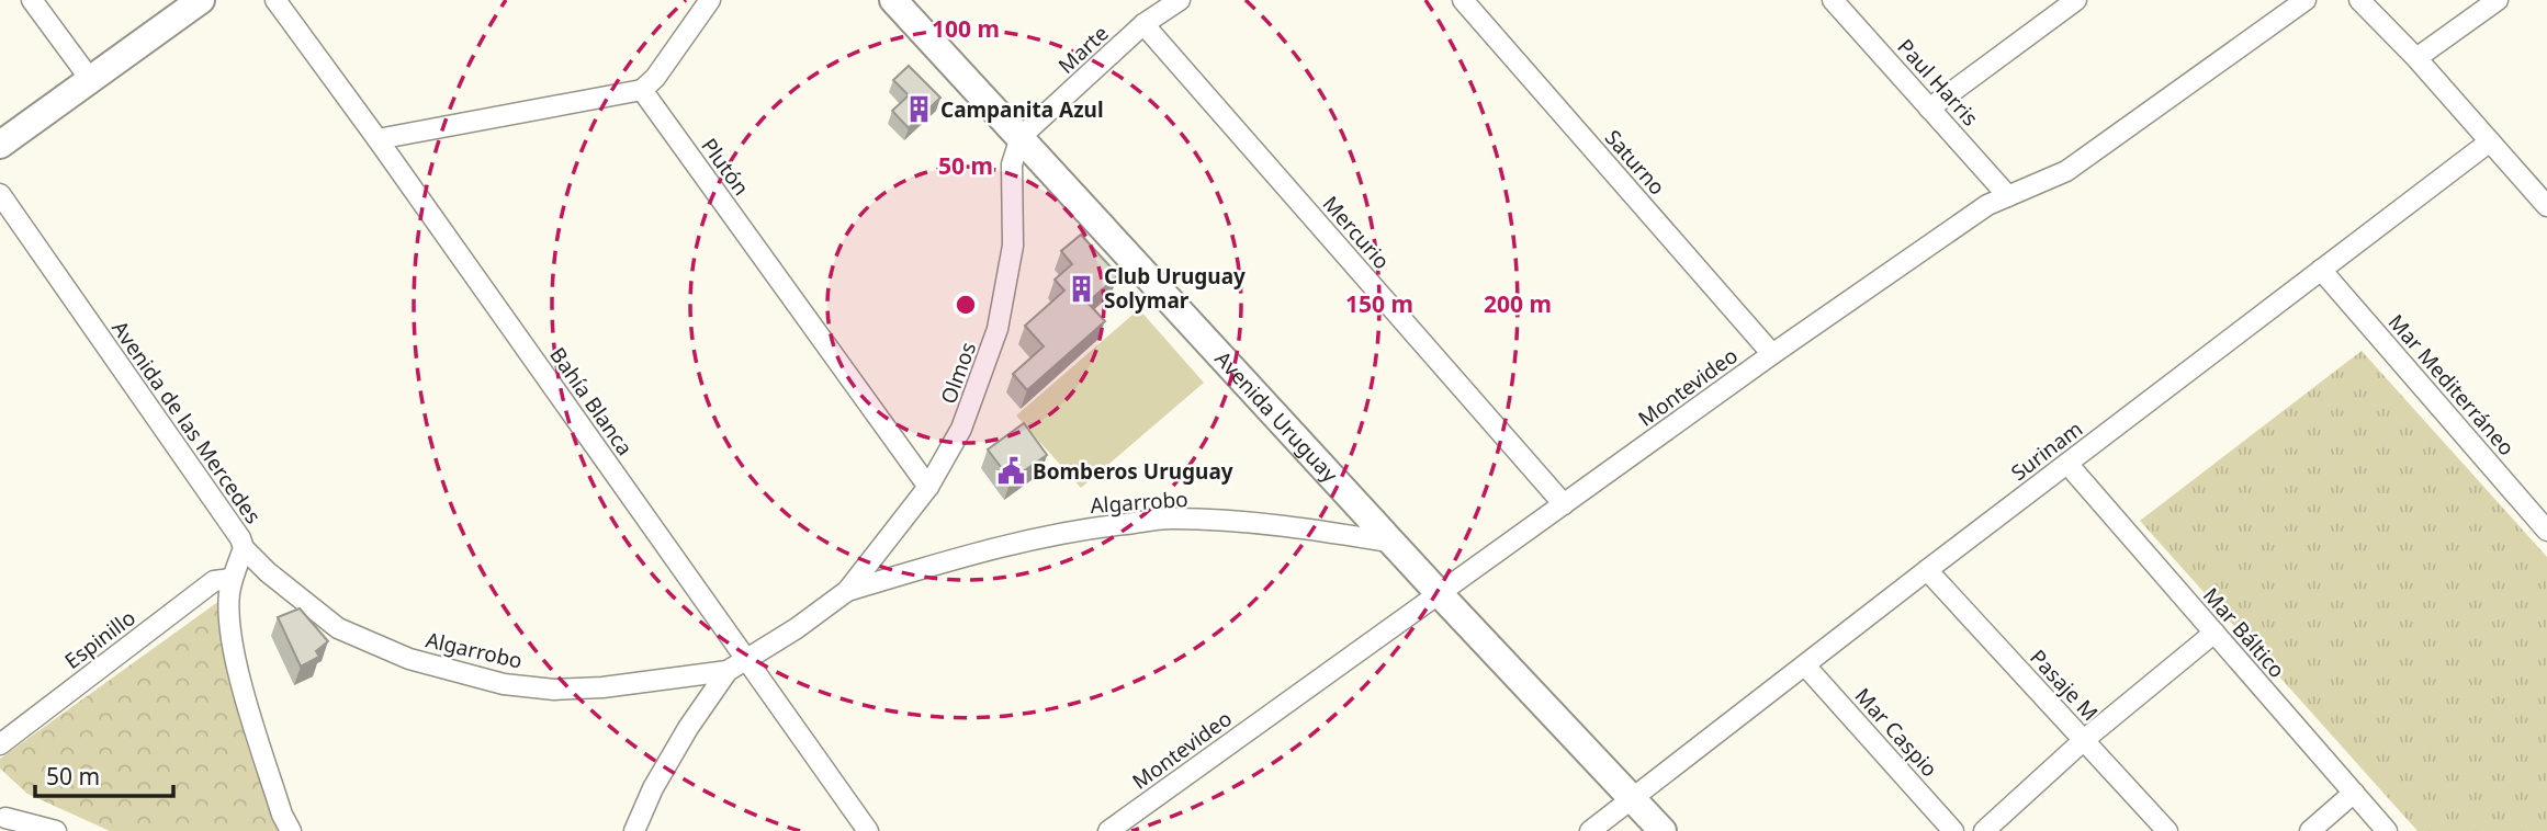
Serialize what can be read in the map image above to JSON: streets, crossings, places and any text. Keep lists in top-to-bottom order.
{
  "streets": {
    "street": [
      "Marte",
      "Paul Harris",
      "Saturno",
      "Plutón",
      "Mercurio",
      "Olmos",
      "Mar Mediterráneo",
      "Montevideo",
      "Bahía Blanca",
      "Avenida Uruguay",
      "Avenida de las Mercedes",
      "Surinam",
      "Algarrobo",
      "Mar Báltico",
      "Espinillo",
      "Pasaje M",
      "Mar Caspio"
    ]
  },
  "crossings": [
    ["Marte", "Mercurio"],
    ["Marte", "Olmos"],
    ["Marte", "Avenida Uruguay"],
    ["Paul Harris", "Montevideo"],
    ["Saturno", "Montevideo"],
    ["Plutón", "Olmos"],
    ["Mercurio", "Montevideo"],
    ["Olmos", "Avenida Uruguay"],
    ["Olmos", "Algarrobo"],
    ["Mar Mediterráneo", "Surinam"],
    ["Montevideo", "Avenida Uruguay"],
    ["Avenida Uruguay", "Surinam"],
    ["Avenida Uruguay", "Algarrobo"],
    ["Avenida de las Mercedes", "Algarrobo"],
    ["Avenida de las Mercedes", "Espinillo"],
    ["Surinam", "Mar Báltico"],
    ["Surinam", "Pasaje M"],
    ["Surinam", "Mar Caspio"]
  ],
  "places": {
    "building": ["Campanita Azul", "Club Uruguay Solymar"],
    "public building": ["Bomberos Uruguay"]
  },
  "scale_bar": "50 m",
  "rings": [
    "100 m",
    "50 m",
    "150 m",
    "200 m"
  ]
}
